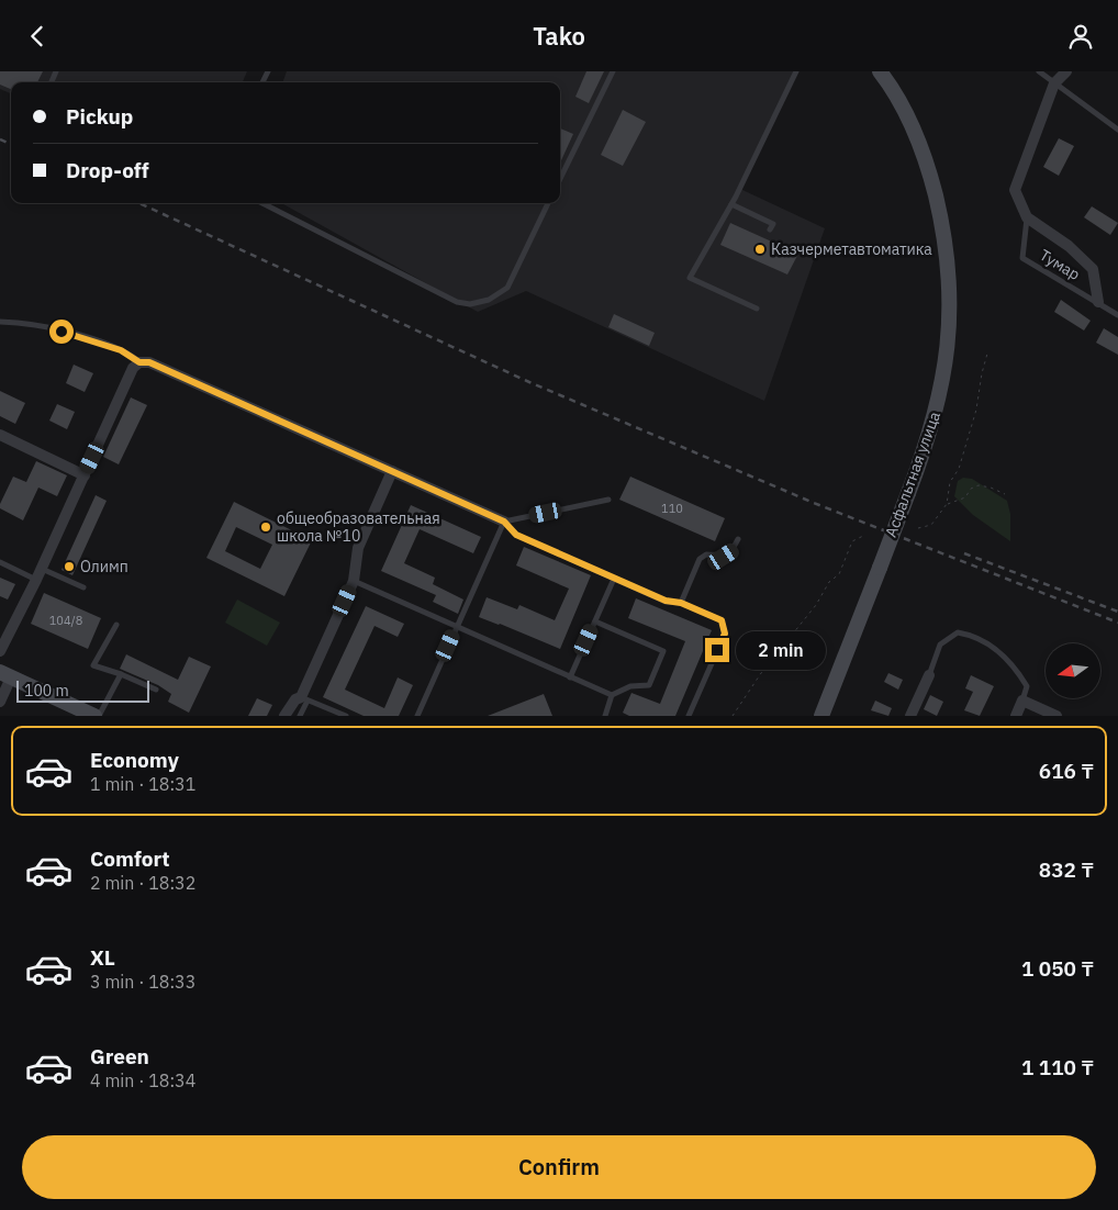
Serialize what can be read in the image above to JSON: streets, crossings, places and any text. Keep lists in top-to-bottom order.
{
  "streets": {
    "main road": ["Асфальтная улица"],
    "lane": ["Тумар"]
  },
  "places": ["Казчерметавтоматика", "общеобразовательная школа №10", "Олимп"],
  "house_numbers": ["110", "104/8"],
  "scale_bar": "100 m",
  "north": "left",
  "page": {
    "header": "Tako",
    "banner": ["Pickup", "Drop-off"],
    "bubble": "2 min",
    "scale": "100 m",
    "list": [
      {
        "name": "Economy",
        "note": "1 min · 18:31",
        "value": "616 ₸"
      },
      {
        "name": "Comfort",
        "note": "2 min · 18:32",
        "value": "832 ₸"
      },
      {
        "name": "XL",
        "note": "3 min · 18:33",
        "value": "1 050 ₸"
      },
      {
        "name": "Green",
        "note": "4 min · 18:34",
        "value": "1 110 ₸"
      }
    ],
    "buttons": "Confirm"
  }
}
